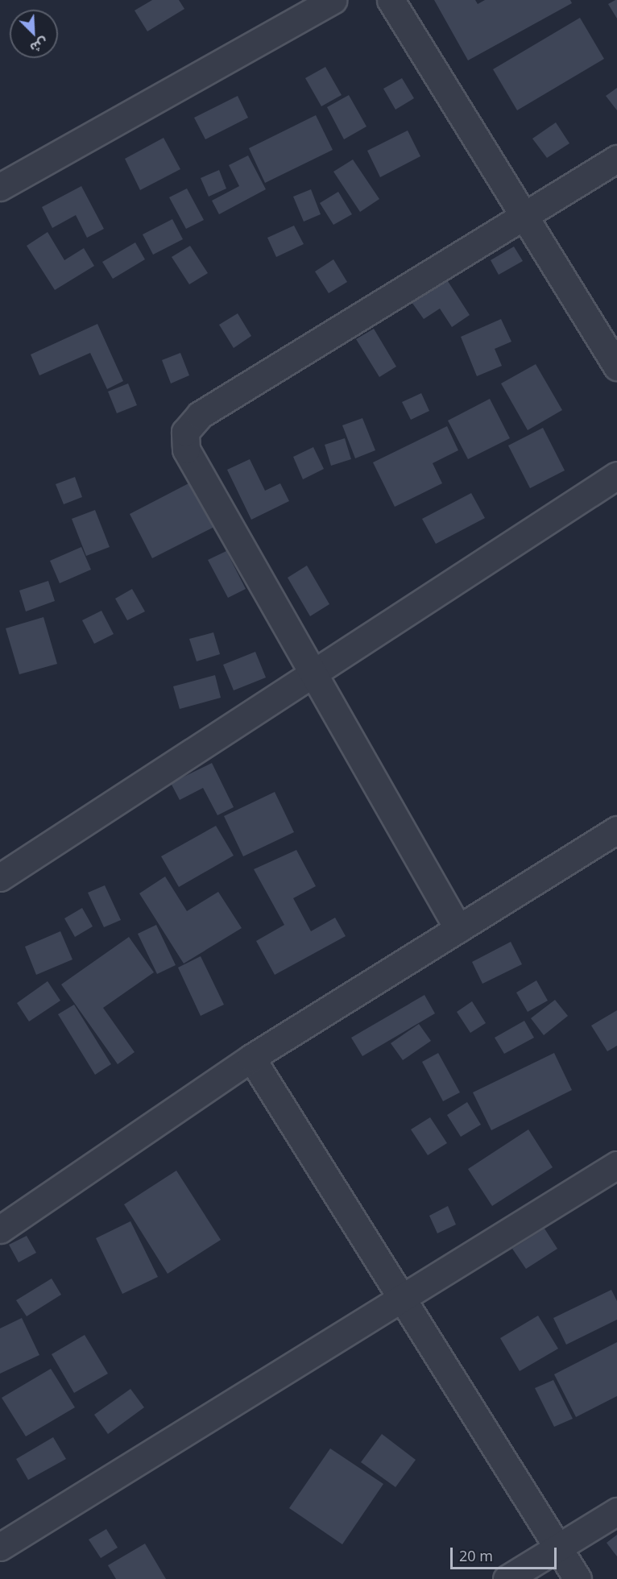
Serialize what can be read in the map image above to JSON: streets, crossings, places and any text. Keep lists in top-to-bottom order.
{
  "scale_bar": "20 m",
  "north": "bottom right"
}
